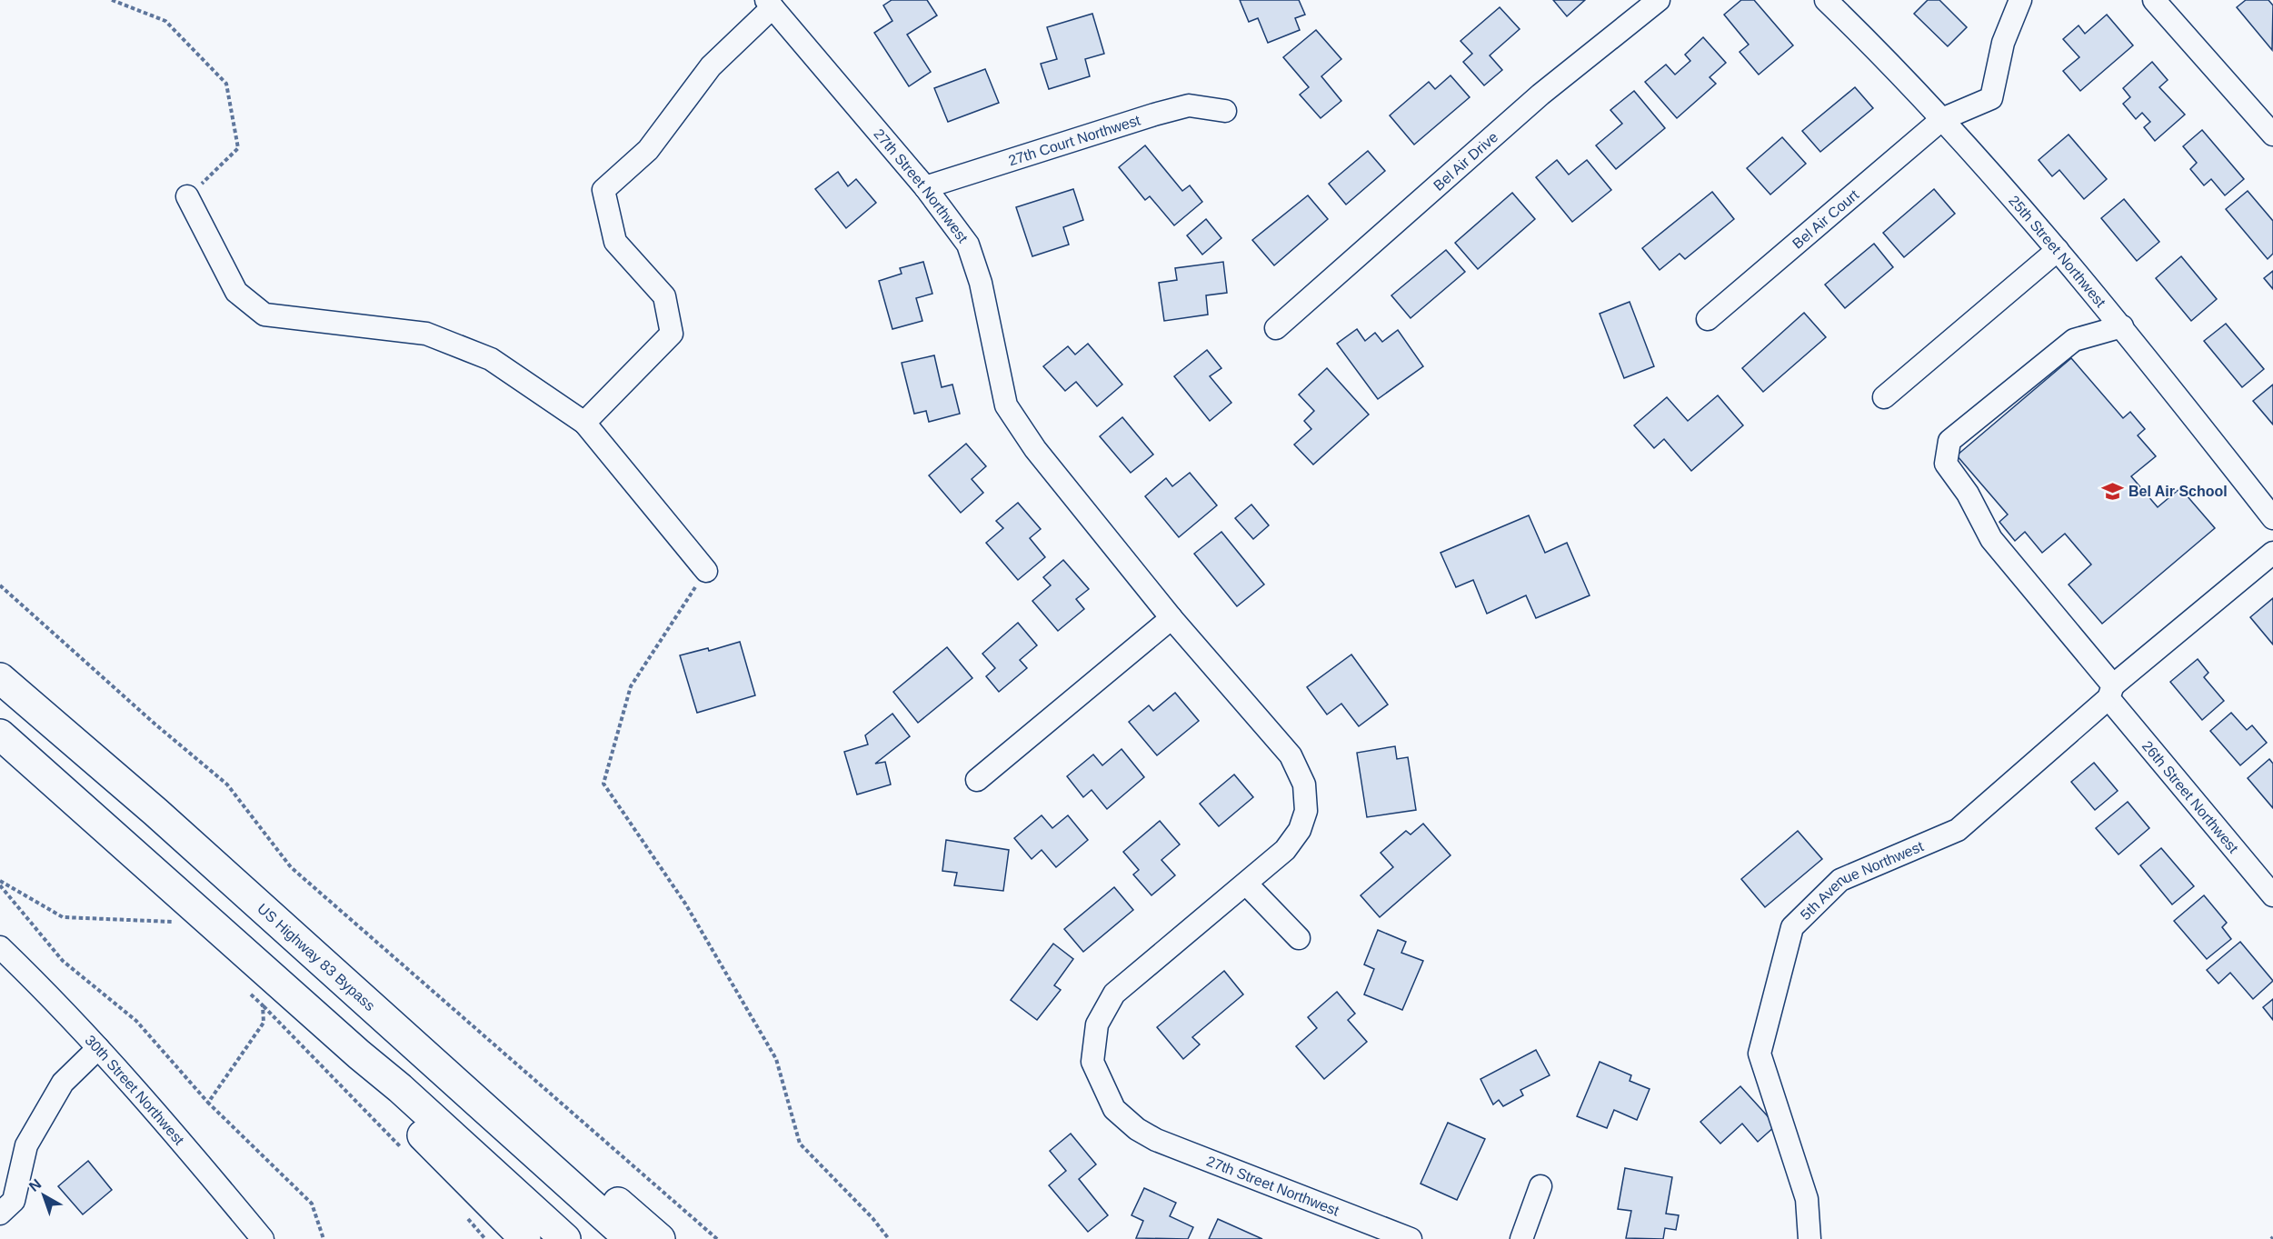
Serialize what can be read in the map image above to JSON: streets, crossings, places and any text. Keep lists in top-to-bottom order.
{
  "streets": {
    "highway": ["US Highway 83 Bypass"],
    "street": [
      "27th Court Northwest",
      "Bel Air Drive",
      "27th Street Northwest",
      "Bel Air Court",
      "25th Street Northwest",
      "26th Street Northwest",
      "5th Avenue Northwest",
      "30th Street Northwest"
    ]
  },
  "crossings": [
    ["27th Court Northwest", "27th Street Northwest"],
    ["Bel Air Court", "25th Street Northwest"],
    ["25th Street Northwest", "26th Street Northwest"],
    ["26th Street Northwest", "5th Avenue Northwest"]
  ],
  "places": {
    "school or university": ["Bel Air School"]
  },
  "north": "top left"
}
